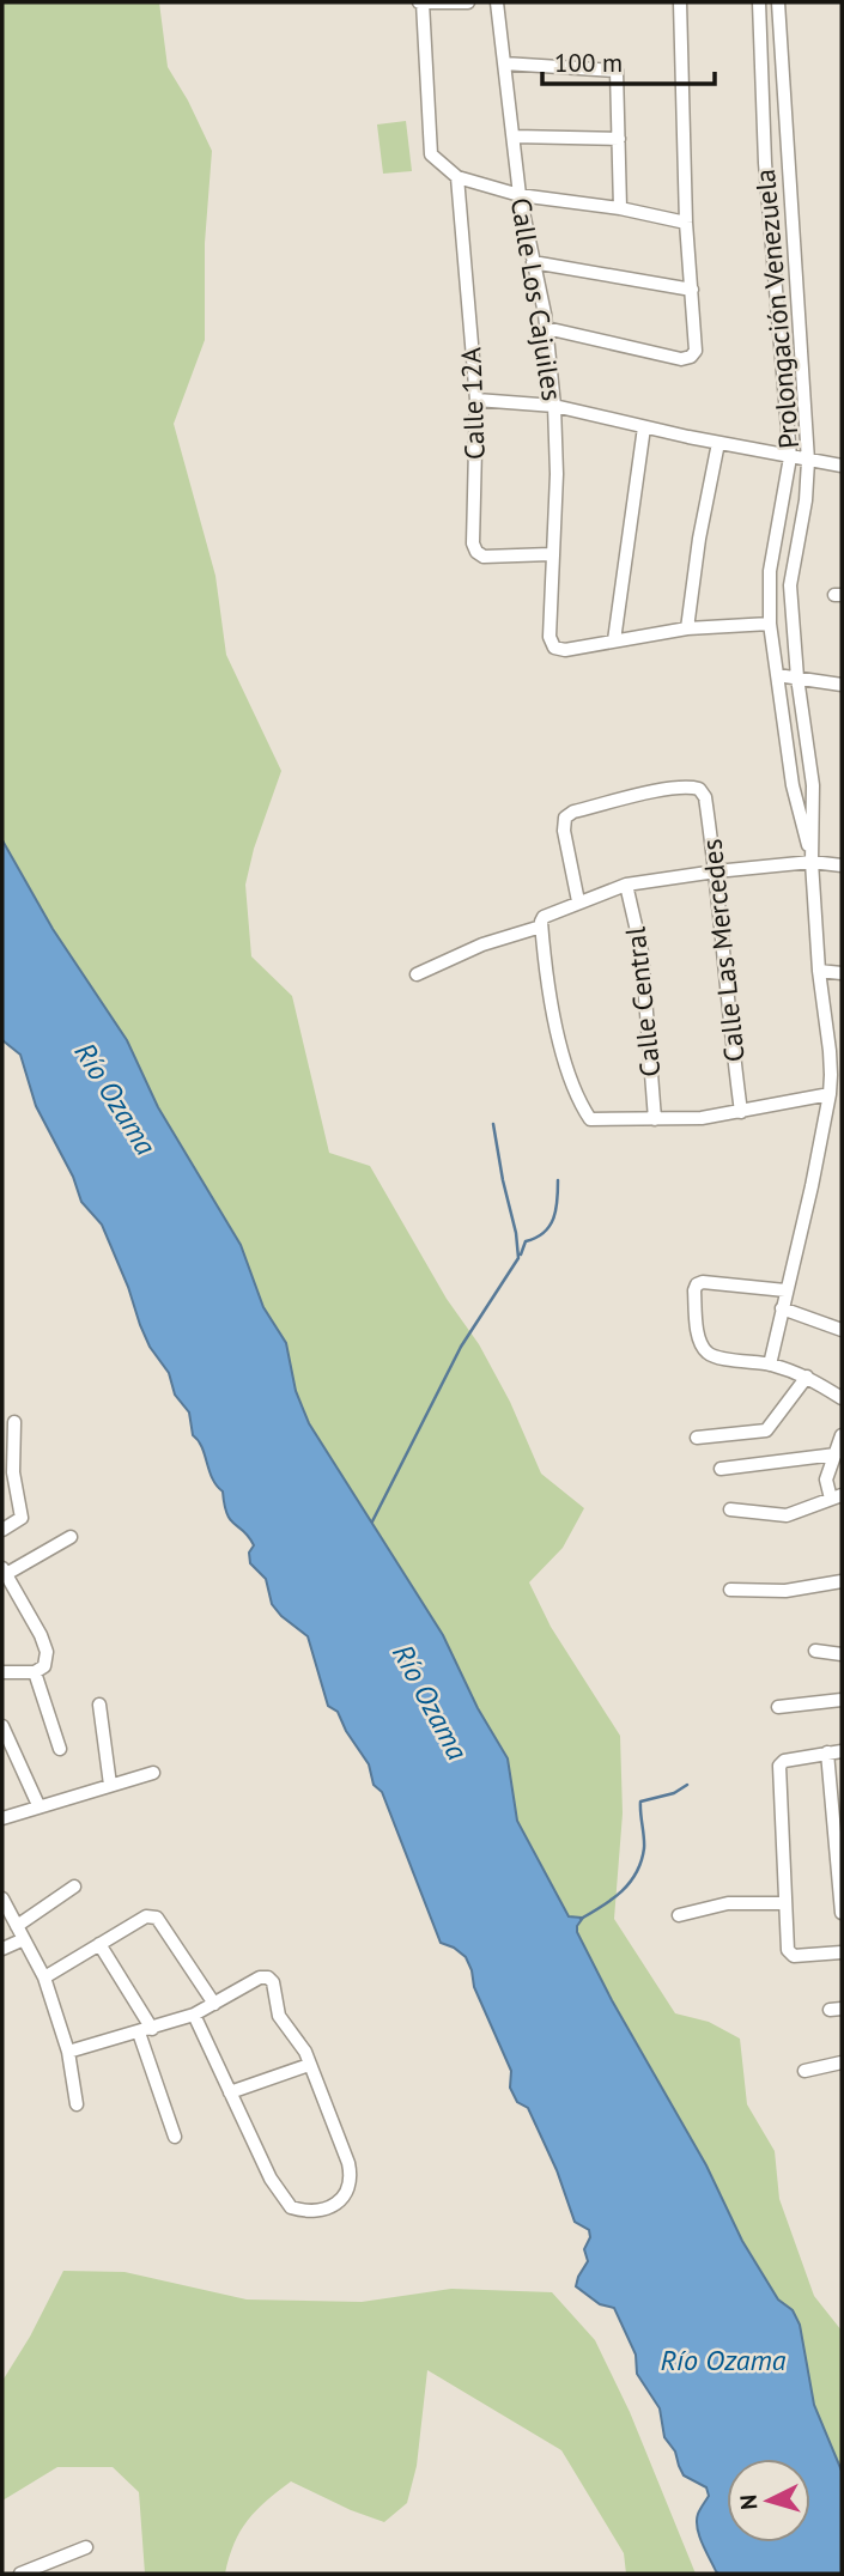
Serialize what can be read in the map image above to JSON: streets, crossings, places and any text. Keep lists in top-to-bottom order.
{
  "streets": {
    "street": [
      "Calle Los Cajuiles",
      "Prolongación Venezuela",
      "Calle 12A",
      "Calle Las Mercedes",
      "Calle Central"
    ]
  },
  "crossings": [
    ["Calle Los Cajuiles", "Calle 12A"]
  ],
  "water": ["Río Ozama"],
  "scale_bar": "100 m",
  "north": "left"
}
